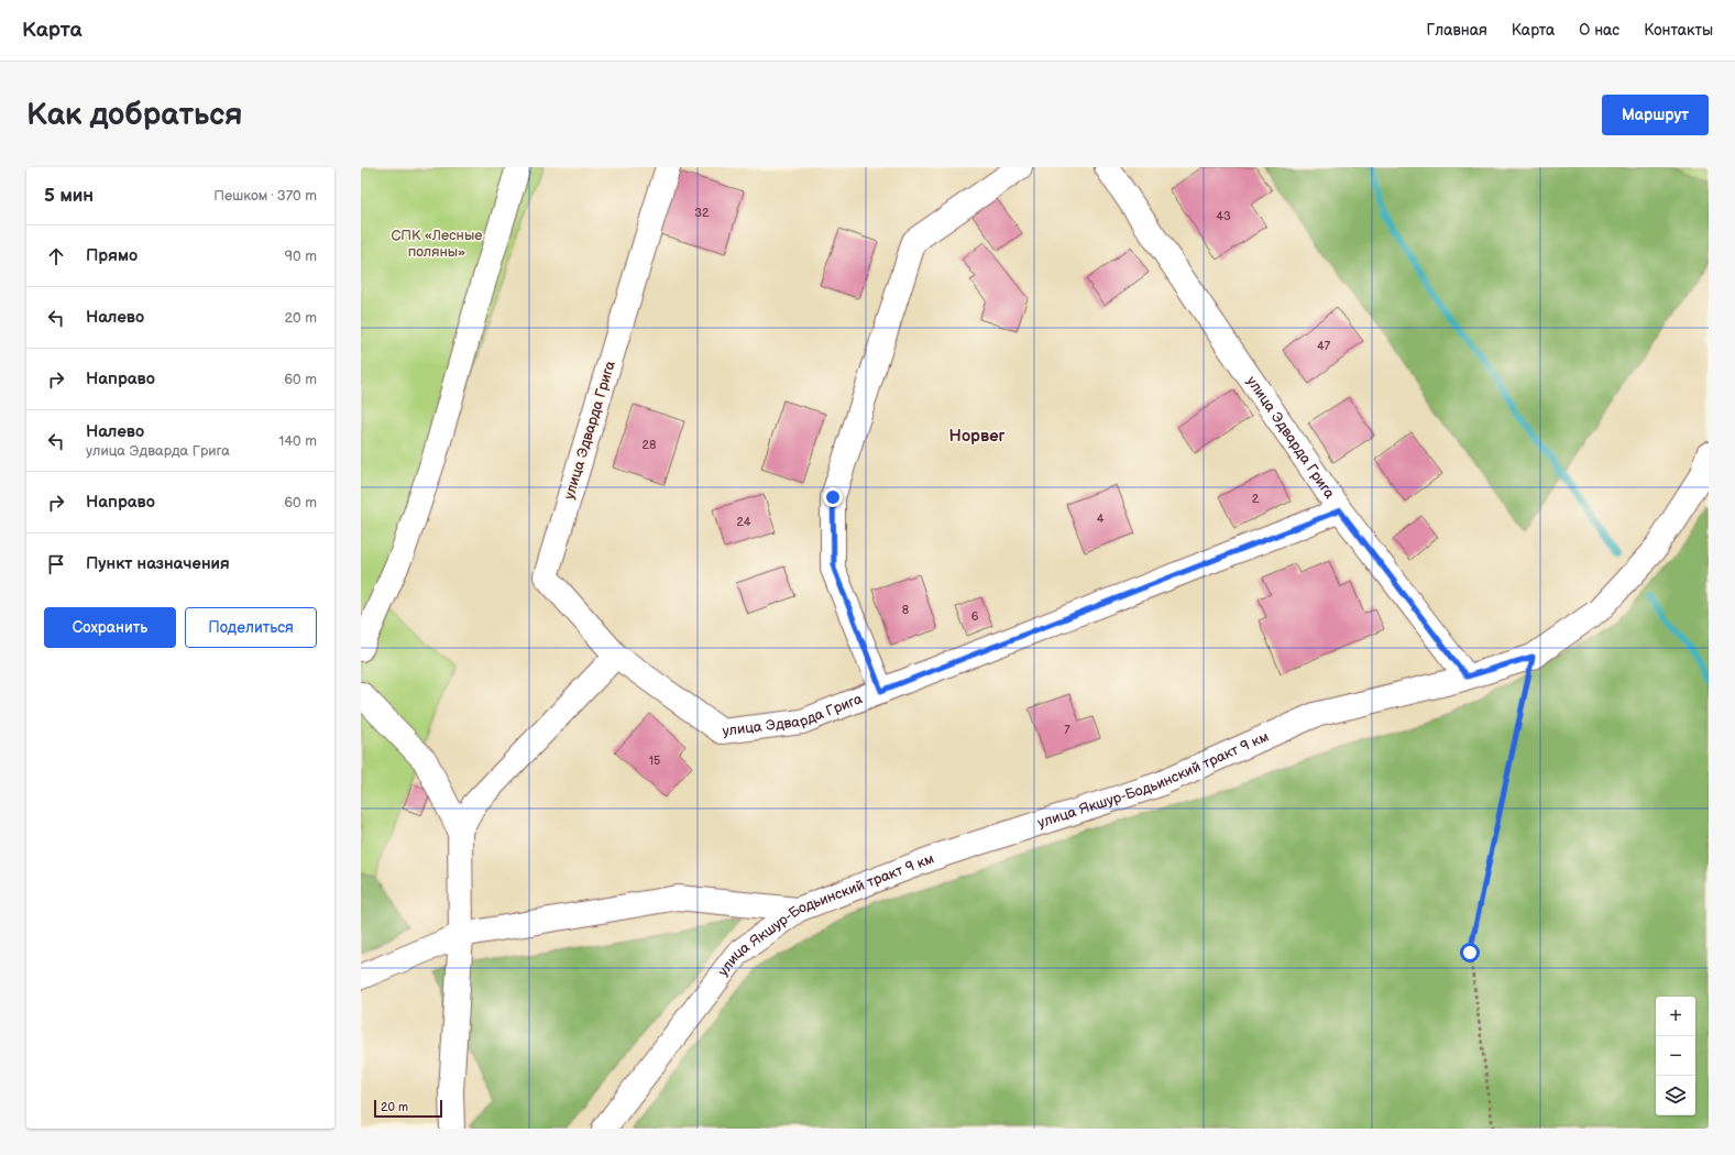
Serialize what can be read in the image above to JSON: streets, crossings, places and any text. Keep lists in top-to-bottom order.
{
  "streets": {
    "street": ["улица Эдварда Грига", "улица Якшур-Бодьинский тракт 9 км"]
  },
  "districts": ["Норвег"],
  "parks": ["СПК «Лесные поляны»"],
  "house_numbers": [
    "32",
    "43",
    "47",
    "28",
    "2",
    "4",
    "24",
    "8",
    "6",
    "7",
    "15"
  ],
  "scale_bar": "20 m",
  "page": {
    "header": "Карта",
    "nav": [
      "Главная",
      "Карта",
      "О нас",
      "Контакты"
    ],
    "buttons": [
      "Маршрут",
      ["Сохранить", "Поделиться"]
    ],
    "title": "Как добраться",
    "heading": ["5 мин", "Пешком · 370 m"],
    "list": [
      ["Прямо", "90 m"],
      ["Налево", "20 m"],
      ["Направо", "60 m"],
      ["Налево", "улица Эдварда Грига", "140 m"],
      ["Направо", "60 m"],
      "Пункт назначения"
    ],
    "map_buttons": ["+", "−"],
    "scale": "20 m"
  }
}
